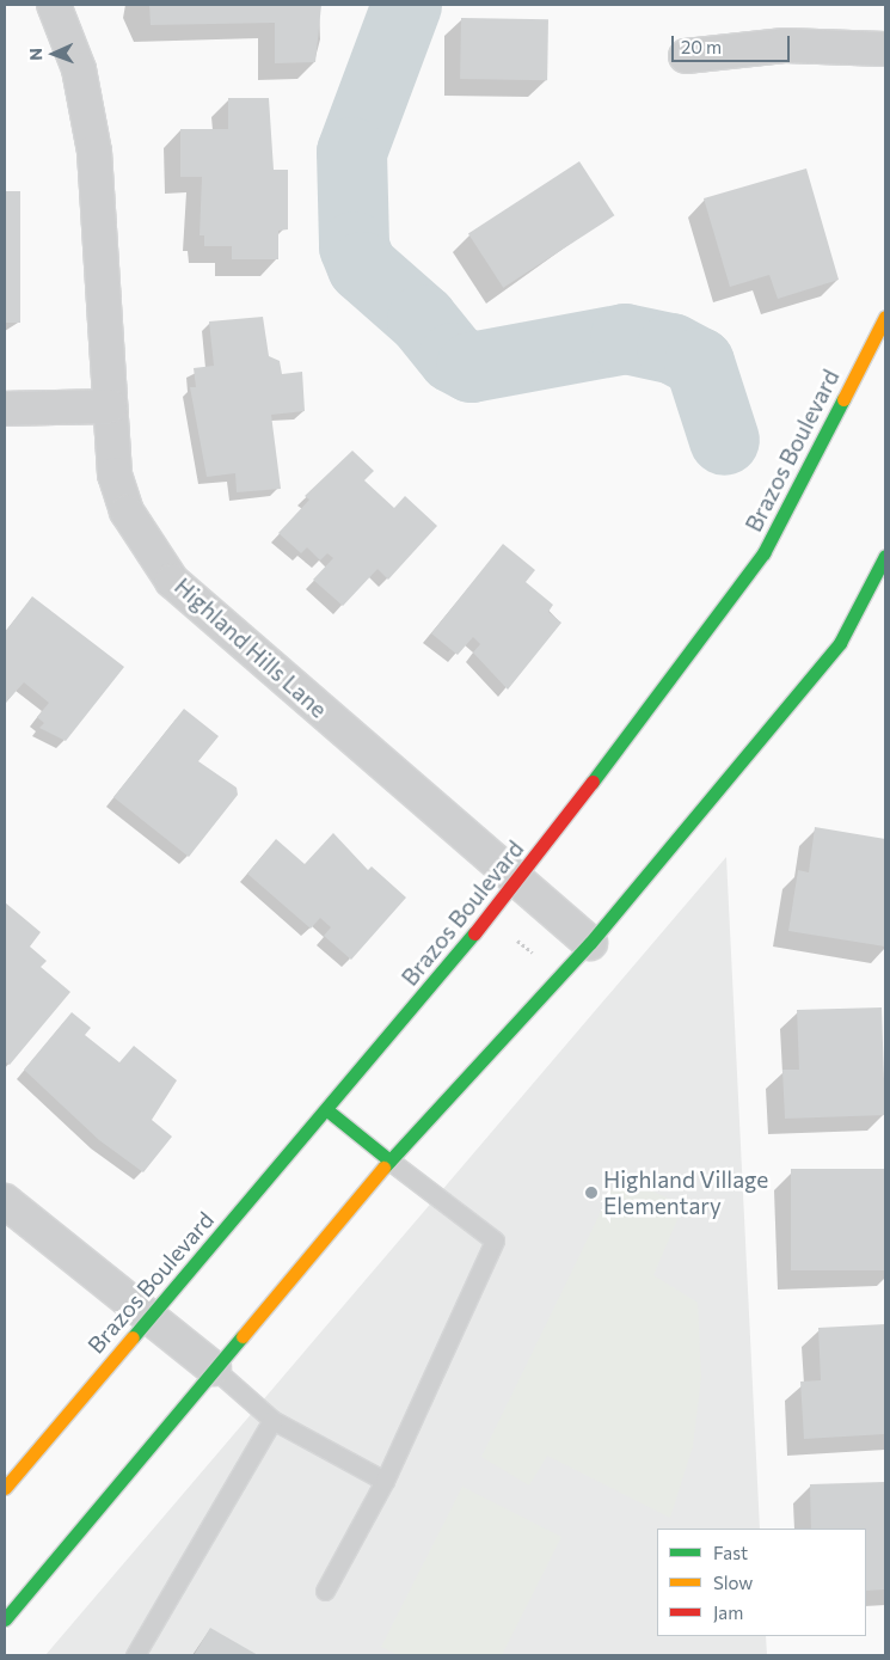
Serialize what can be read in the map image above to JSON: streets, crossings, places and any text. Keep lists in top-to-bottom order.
{
  "streets": {
    "main road": ["Brazos Boulevard"],
    "street": ["Highland Hills Lane"]
  },
  "crossings": [
    ["Brazos Boulevard", "Highland Hills Lane"]
  ],
  "places": ["Highland Village Elementary"],
  "legend": ["Fast", "Slow", "Jam"],
  "scale_bar": "20 m",
  "north": "left"
}
